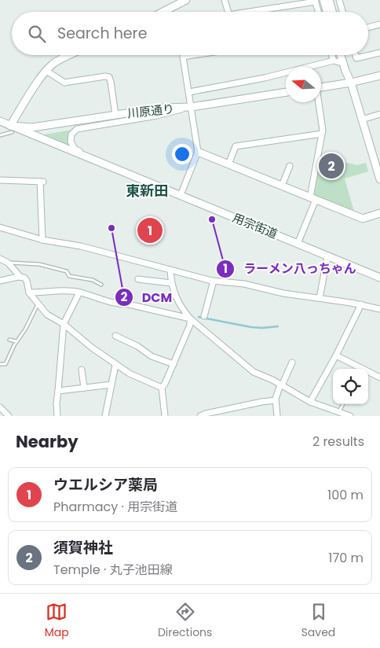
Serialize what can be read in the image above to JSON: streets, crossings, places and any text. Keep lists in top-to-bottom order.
{
  "streets": {
    "street": ["川原通り", "用宗街道"]
  },
  "crossings": [
    ["川原通り", "用宗街道"]
  ],
  "districts": ["東新田"],
  "places": ["ラーメン八っちゃん", "DCM"],
  "north": "left",
  "page": {
    "search": "Search here",
    "pins": ["2", "1"],
    "heading": ["Nearby", "2 results"],
    "list": [
      {
        "mark": "1",
        "name": "ウエルシア薬局",
        "note": "Pharmacy · 用宗街道",
        "value": "100 m"
      },
      {
        "mark": "2",
        "name": "須賀神社",
        "note": "Temple · 丸子池田線",
        "value": "170 m"
      }
    ],
    "nav": ["Map", "Directions", "Saved"]
  }
}
